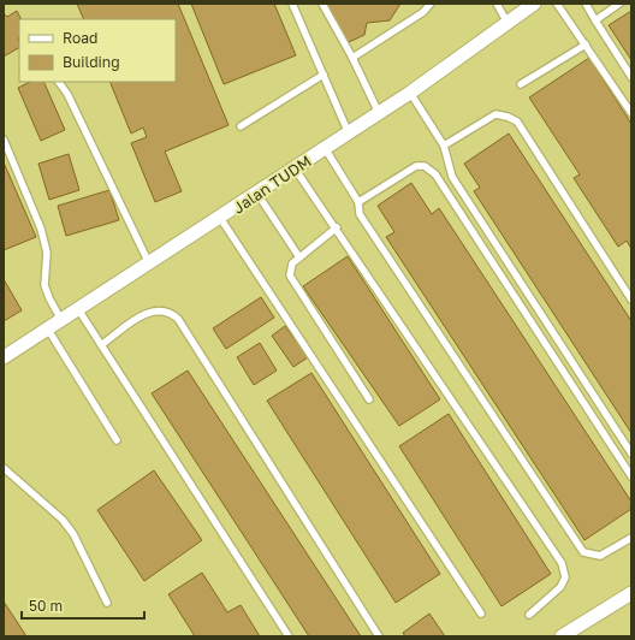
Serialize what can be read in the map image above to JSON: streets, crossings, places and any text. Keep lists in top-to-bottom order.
{
  "streets": {
    "street": ["Jalan TUDM"]
  },
  "legend": ["Road", "Building"],
  "scale_bar": "50 m"
}
